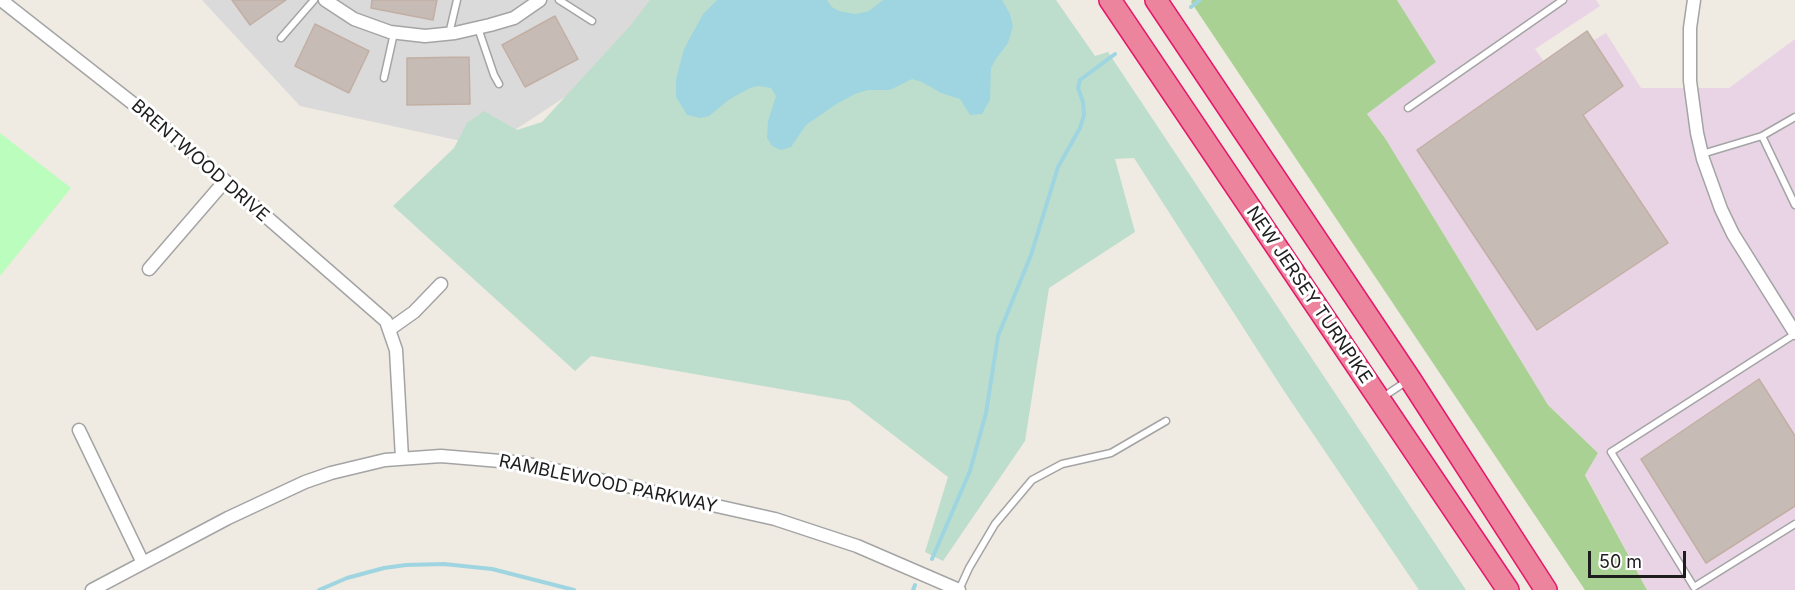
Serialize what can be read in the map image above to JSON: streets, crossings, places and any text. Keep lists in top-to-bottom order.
{
  "streets": {
    "highway": ["NEW JERSEY TURNPIKE"],
    "street": ["BRENTWOOD DRIVE", "RAMBLEWOOD PARKWAY"]
  },
  "scale_bar": "50 m"
}
